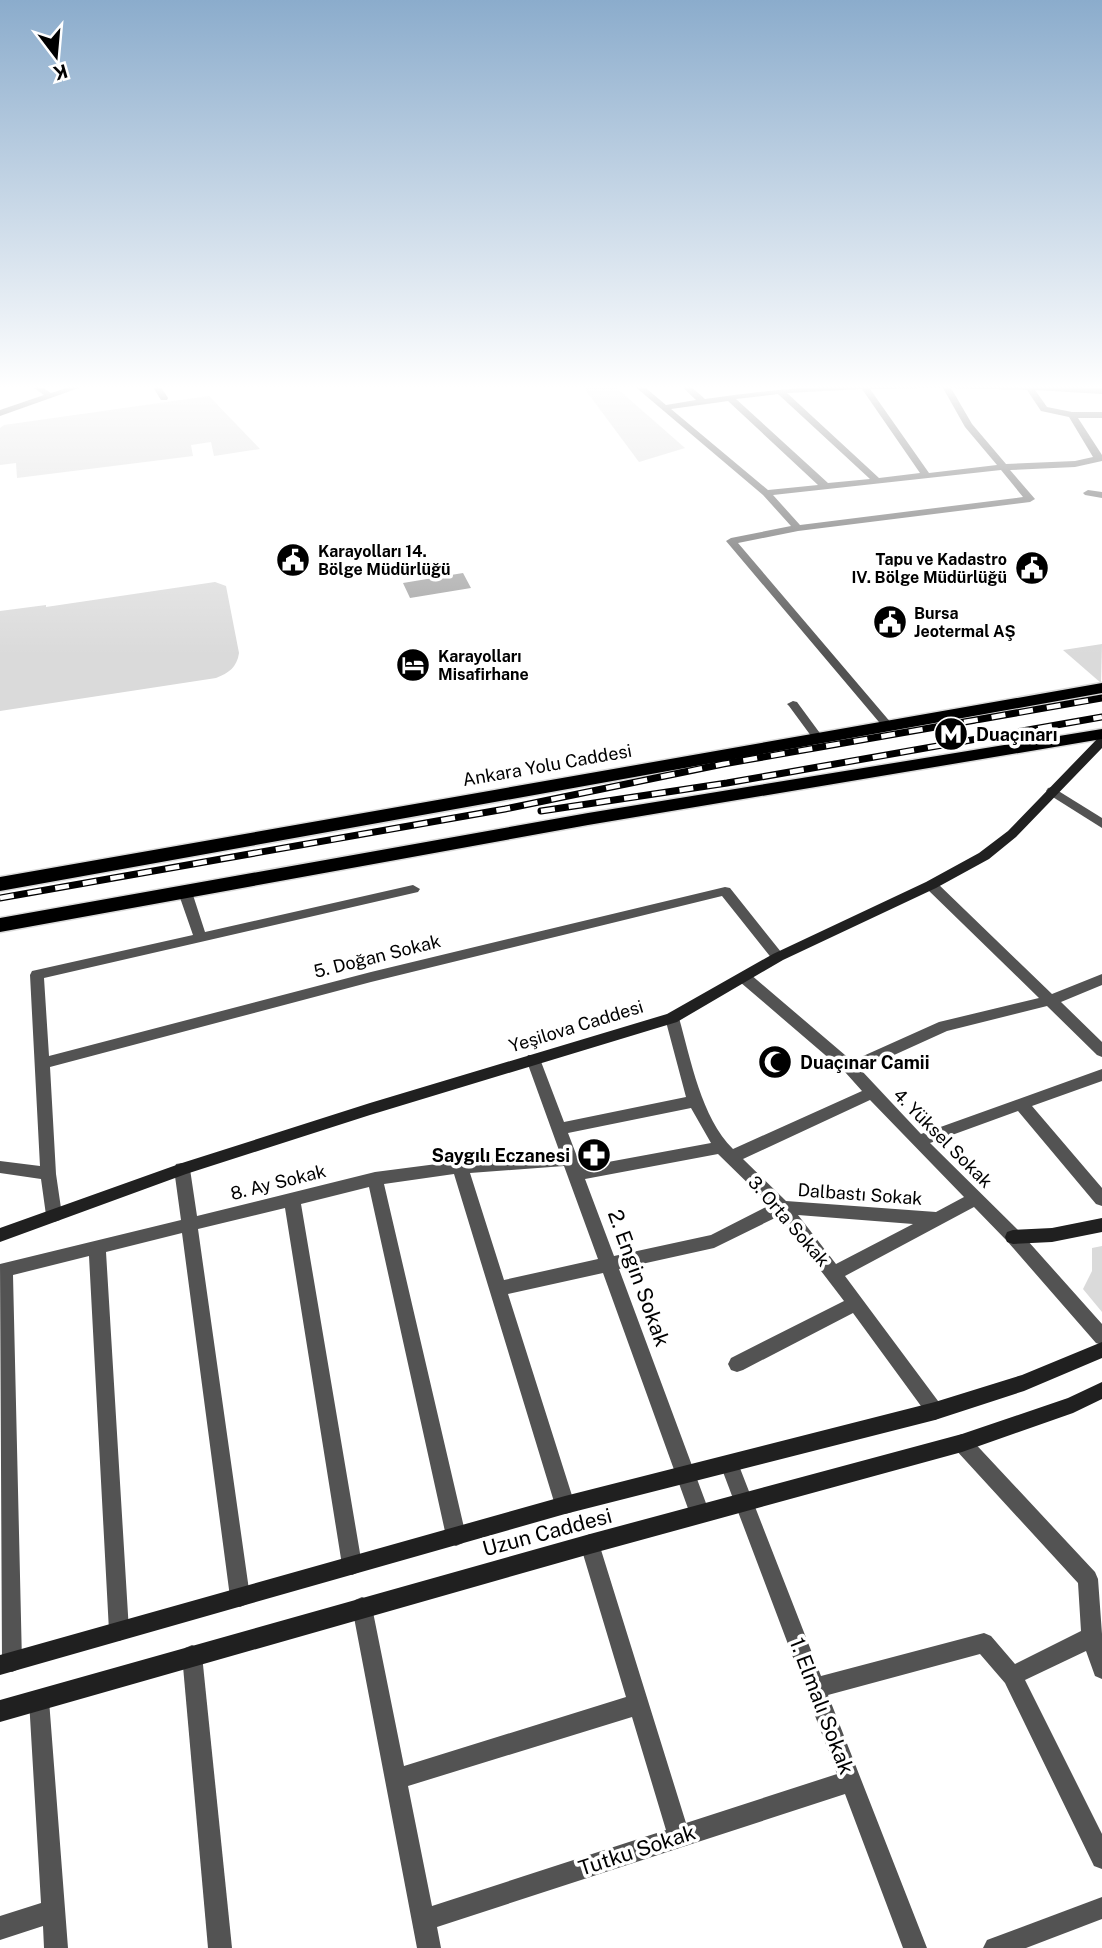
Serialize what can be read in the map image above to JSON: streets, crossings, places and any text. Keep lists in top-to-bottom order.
{
  "streets": {
    "highway": ["Ankara Yolu Caddesi"],
    "main road": ["Yeşilova Caddesi", "Uzun Caddesi"],
    "street": [
      "5. Doğan Sokak",
      "4. Yüksel Sokak",
      "8. Ay Sokak",
      "Dalbastı Sokak",
      "3. Orta Sokak",
      "2. Engin Sokak",
      "1. Elmalı Sokak",
      "Tutku Sokak"
    ]
  },
  "crossings": [
    ["5. Doğan Sokak", "Yeşilova Caddesi"],
    ["Yeşilova Caddesi", "4. Yüksel Sokak"],
    ["Yeşilova Caddesi", "3. Orta Sokak"],
    ["Yeşilova Caddesi", "2. Engin Sokak"],
    ["4. Yüksel Sokak", "8. Ay Sokak"],
    ["8. Ay Sokak", "3. Orta Sokak"],
    ["8. Ay Sokak", "2. Engin Sokak"],
    ["Dalbastı Sokak", "3. Orta Sokak"],
    ["Dalbastı Sokak", "2. Engin Sokak"],
    ["3. Orta Sokak", "Uzun Caddesi"],
    ["2. Engin Sokak", "Uzun Caddesi"],
    ["Uzun Caddesi", "1. Elmalı Sokak"],
    ["1. Elmalı Sokak", "Tutku Sokak"]
  ],
  "places": {
    "public building": ["Karayolları 14. Bölge Müdürlüğü", "Tapu ve Kadastro IV. Bölge Müdürlüğü", "Bursa Jeotermal AŞ"],
    "hotel": ["Karayolları Misafirhane"],
    "metro station": ["Duaçınarı"],
    "mosque": ["Duaçınar Camii"],
    "pharmacy": ["Saygılı Eczanesi"]
  },
  "north": "bottom"
}
